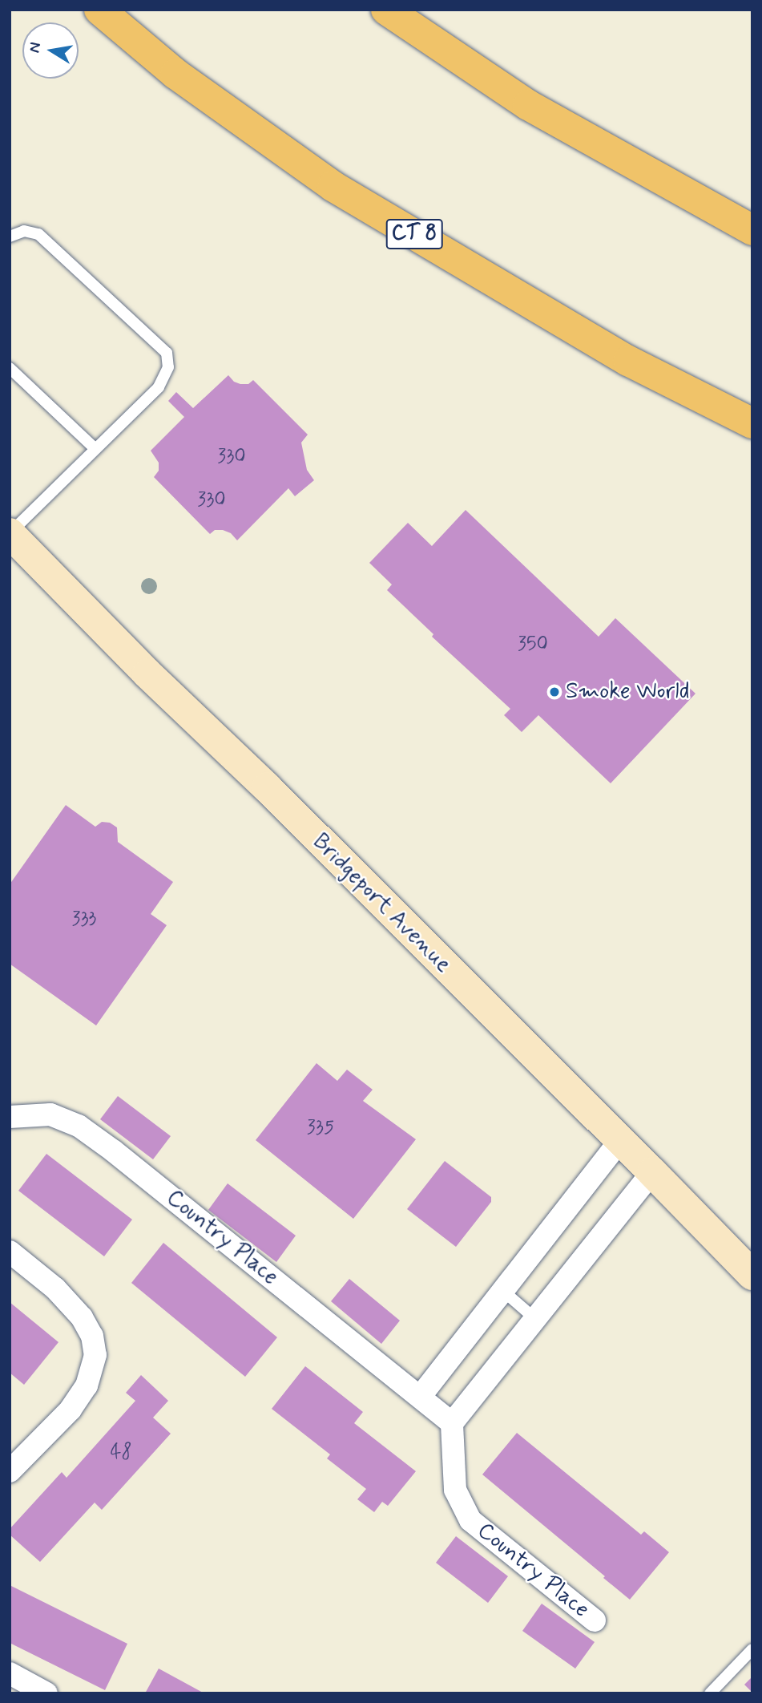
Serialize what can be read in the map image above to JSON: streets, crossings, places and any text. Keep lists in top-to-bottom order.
{
  "streets": {
    "highway": ["CT 8"],
    "main road": ["Bridgeport Avenue"],
    "street": ["Country Place"]
  },
  "places": ["Smoke World"],
  "house_numbers": [
    "330",
    "330",
    "350",
    "333",
    "335",
    "48"
  ],
  "north": "left"
}
